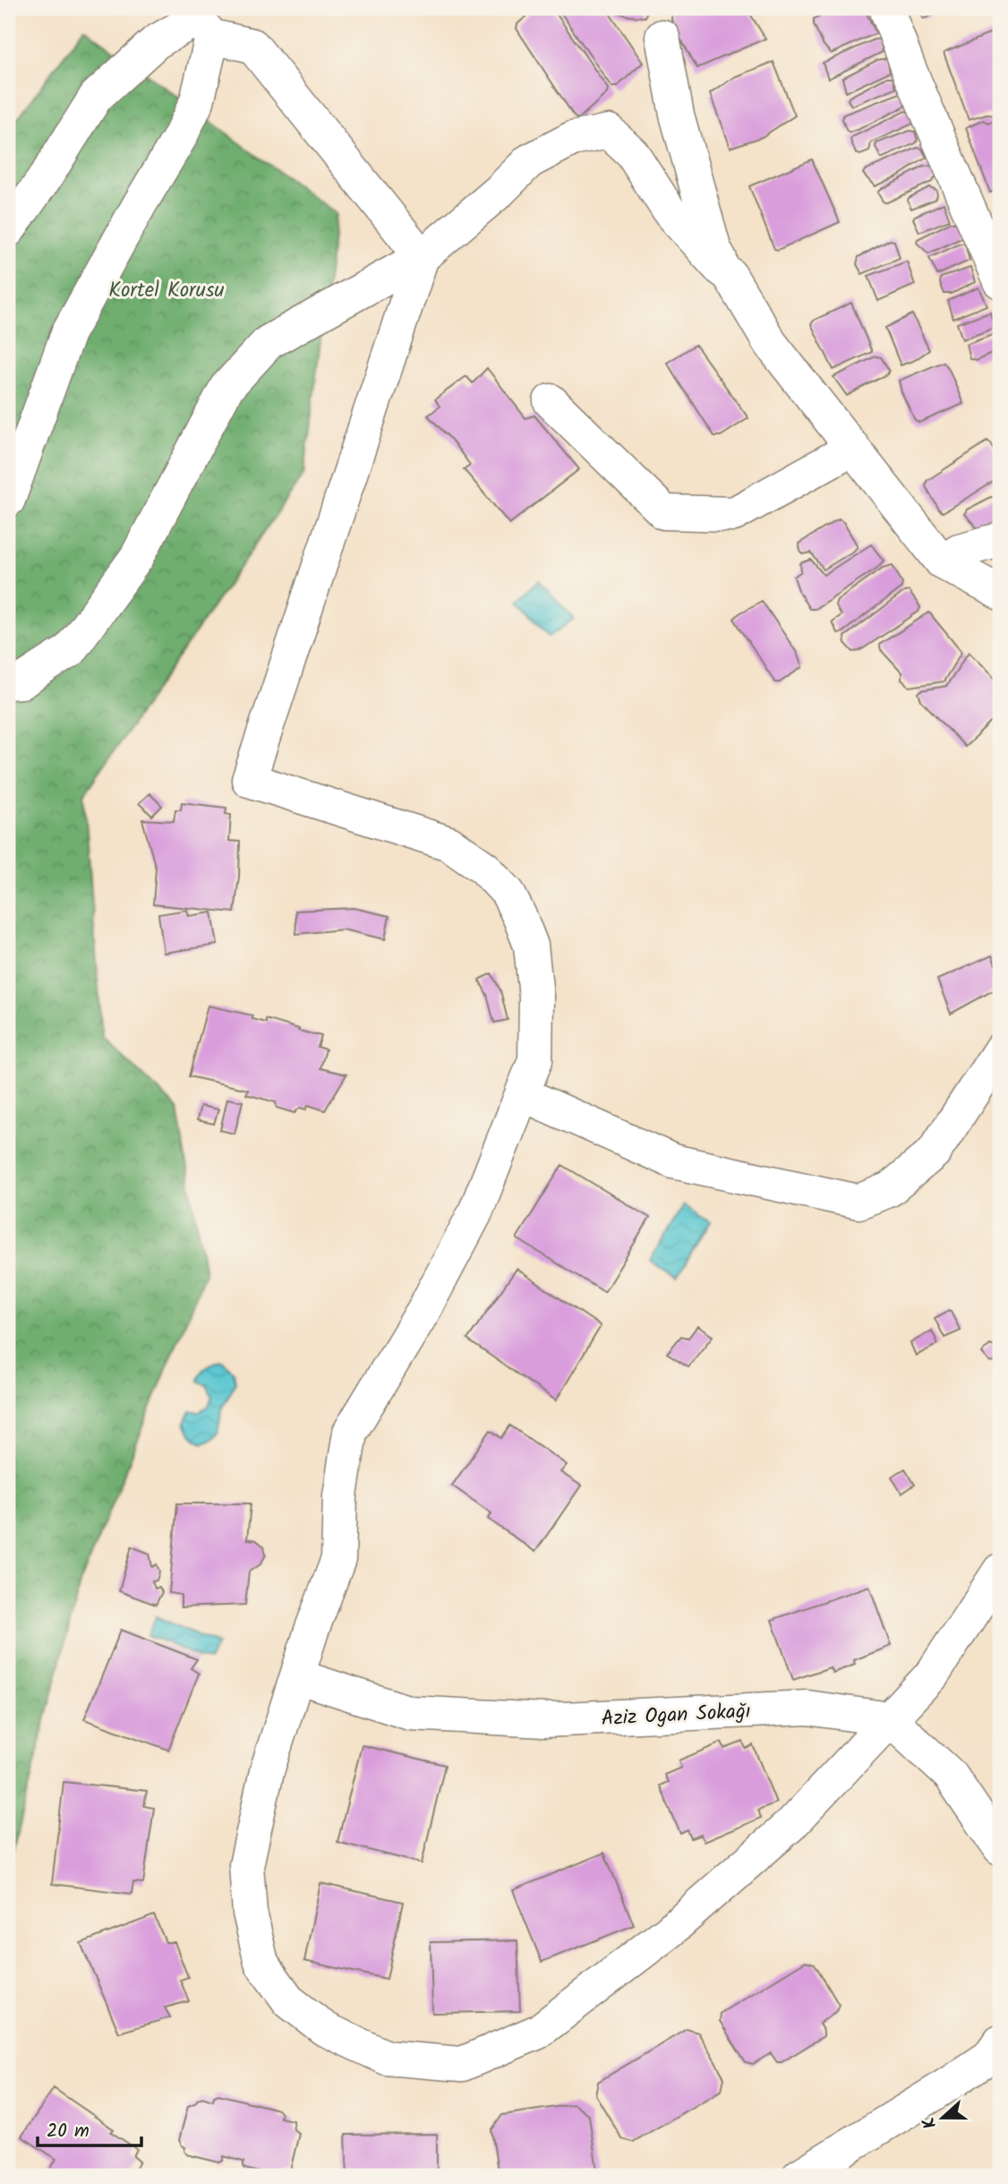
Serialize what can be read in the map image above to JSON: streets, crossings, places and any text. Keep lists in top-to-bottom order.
{
  "streets": {
    "street": ["Aziz Ogan Sokağı"]
  },
  "parks": ["Kortel Korusu"],
  "scale_bar": "20 m",
  "north": "left"
}
